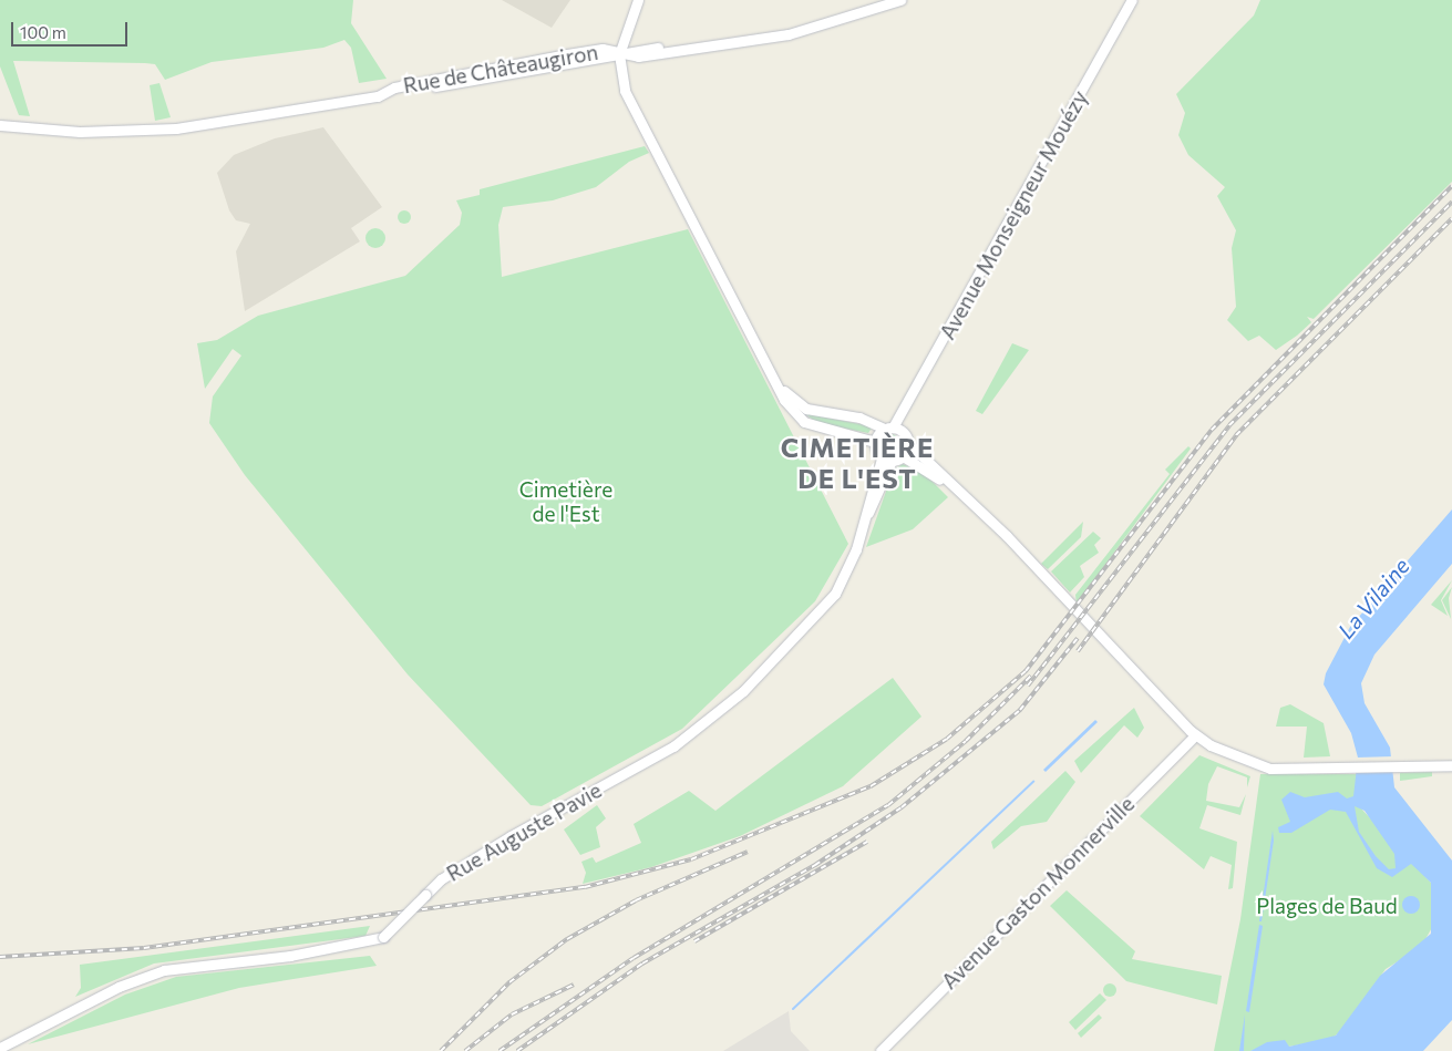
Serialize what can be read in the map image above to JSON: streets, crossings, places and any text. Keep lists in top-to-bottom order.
{
  "streets": {
    "main road": [
      "Rue de Châteaugiron",
      "Avenue Monseigneur Mouézy",
      "Rue Auguste Pavie",
      "Avenue Gaston Monnerville"
    ]
  },
  "crossings": [
    ["Avenue Monseigneur Mouézy", "Rue Auguste Pavie"]
  ],
  "districts": ["CIMETIÈRE DE L'EST"],
  "water": ["La Vilaine"],
  "parks": ["Cimetière de l'Est", "Plages de Baud"],
  "scale_bar": "100 m"
}
